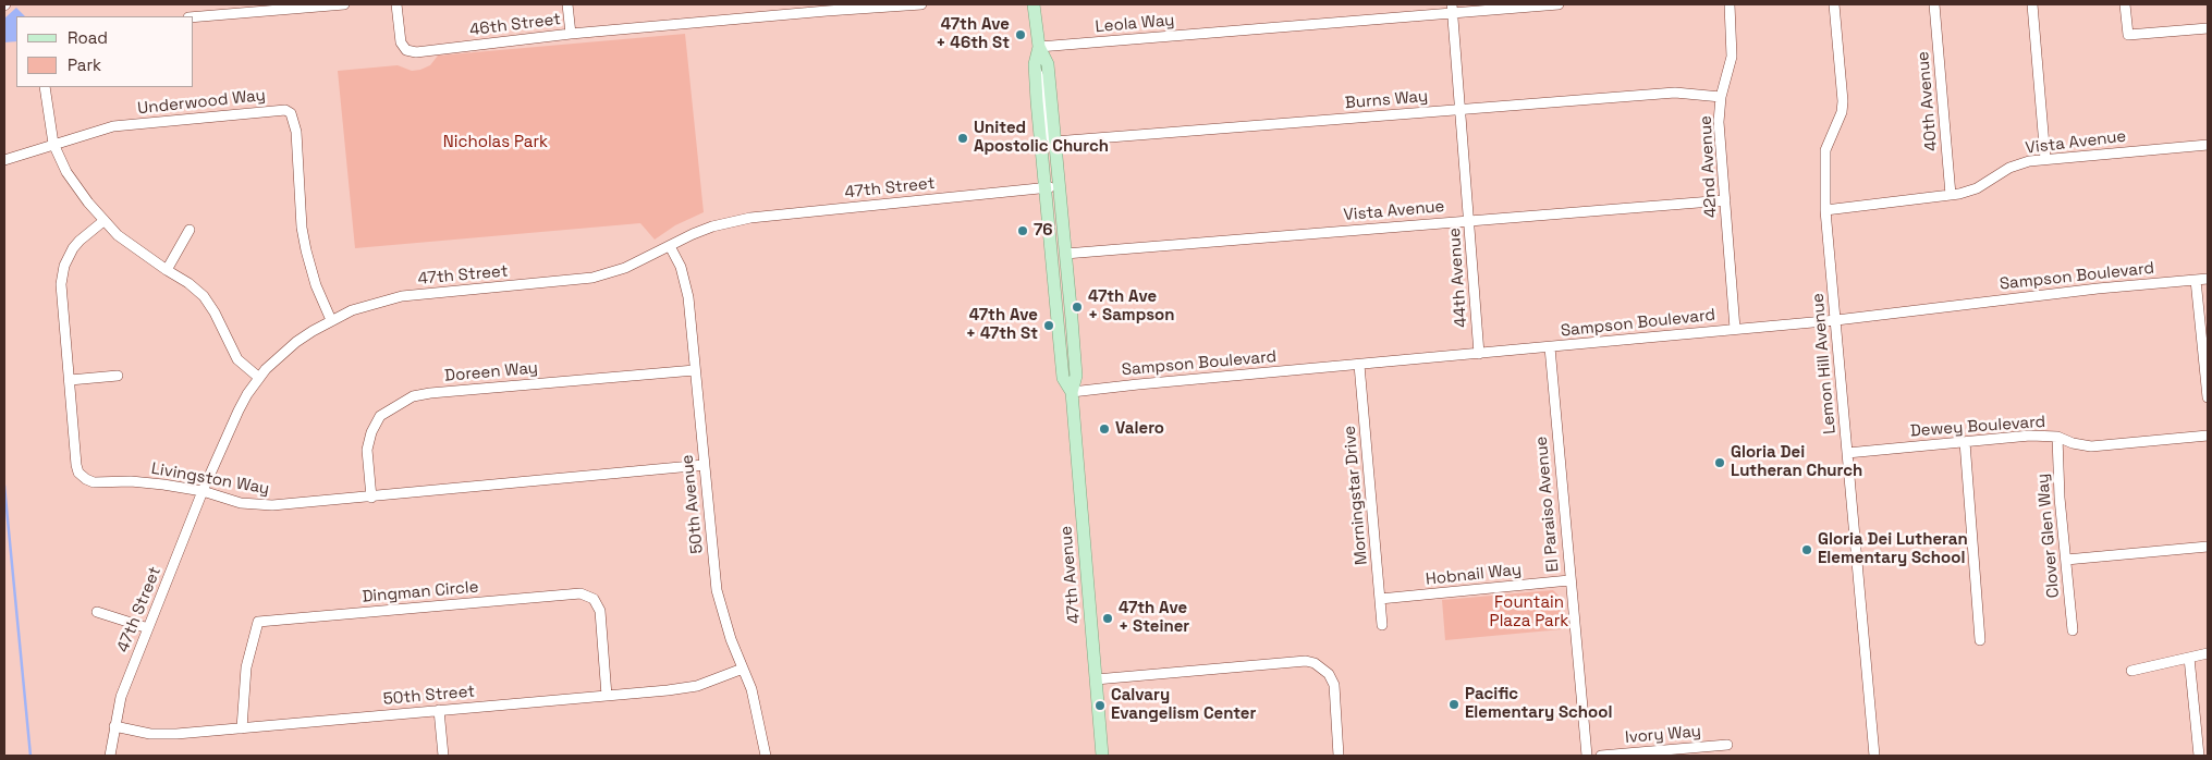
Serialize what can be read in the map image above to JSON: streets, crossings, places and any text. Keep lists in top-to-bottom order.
{
  "streets": {
    "main road": ["47th Avenue"],
    "street": [
      "Leola Way",
      "46th Street",
      "Burns Way",
      "40th Avenue",
      "Underwood Way",
      "Vista Avenue",
      "42nd Avenue",
      "47th Street",
      "Sampson Boulevard",
      "44th Avenue",
      "Lemon Hill Avenue",
      "Doreen Way",
      "Dewey Boulevard",
      "Livingston Way",
      "Morningstar Drive",
      "50th Avenue",
      "El Paraiso Avenue",
      "Clover Glen Way",
      "Hobnail Way",
      "Dingman Circle",
      "50th Street",
      "Ivory Way"
    ]
  },
  "crossings": [
    ["Leola Way", "44th Avenue"],
    ["Leola Way", "47th Avenue"],
    ["Burns Way", "42nd Avenue"],
    ["Burns Way", "44th Avenue"],
    ["Burns Way", "47th Avenue"],
    ["40th Avenue", "Vista Avenue"],
    ["Underwood Way", "47th Street"],
    ["Vista Avenue", "42nd Avenue"],
    ["Vista Avenue", "44th Avenue"],
    ["Vista Avenue", "Lemon Hill Avenue"],
    ["Vista Avenue", "47th Avenue"],
    ["42nd Avenue", "Sampson Boulevard"],
    ["47th Street", "Livingston Way"],
    ["47th Street", "50th Avenue"],
    ["47th Street", "47th Avenue"],
    ["47th Street", "50th Street"],
    ["Sampson Boulevard", "44th Avenue"],
    ["Sampson Boulevard", "Lemon Hill Avenue"],
    ["Sampson Boulevard", "Morningstar Drive"],
    ["Sampson Boulevard", "El Paraiso Avenue"],
    ["Sampson Boulevard", "47th Avenue"],
    ["Lemon Hill Avenue", "Dewey Boulevard"],
    ["Doreen Way", "Livingston Way"],
    ["Doreen Way", "50th Avenue"],
    ["Dewey Boulevard", "Clover Glen Way"],
    ["Livingston Way", "50th Avenue"],
    ["Morningstar Drive", "Hobnail Way"],
    ["50th Avenue", "50th Street"],
    ["El Paraiso Avenue", "Hobnail Way"],
    ["Dingman Circle", "50th Street"]
  ],
  "parks": ["Nicholas Park", "Fountain Plaza Park"],
  "places": [
    "47th Ave + 46th St",
    "United Apostolic Church",
    "76",
    "47th Ave + Sampson",
    "47th Ave + 47th St",
    "Valero",
    "Gloria Dei Lutheran Church",
    "Gloria Dei Lutheran Elementary School",
    "47th Ave + Steiner",
    "Pacific Elementary School",
    "Calvary Evangelism Center"
  ],
  "legend": ["Road", "Park"]
}
